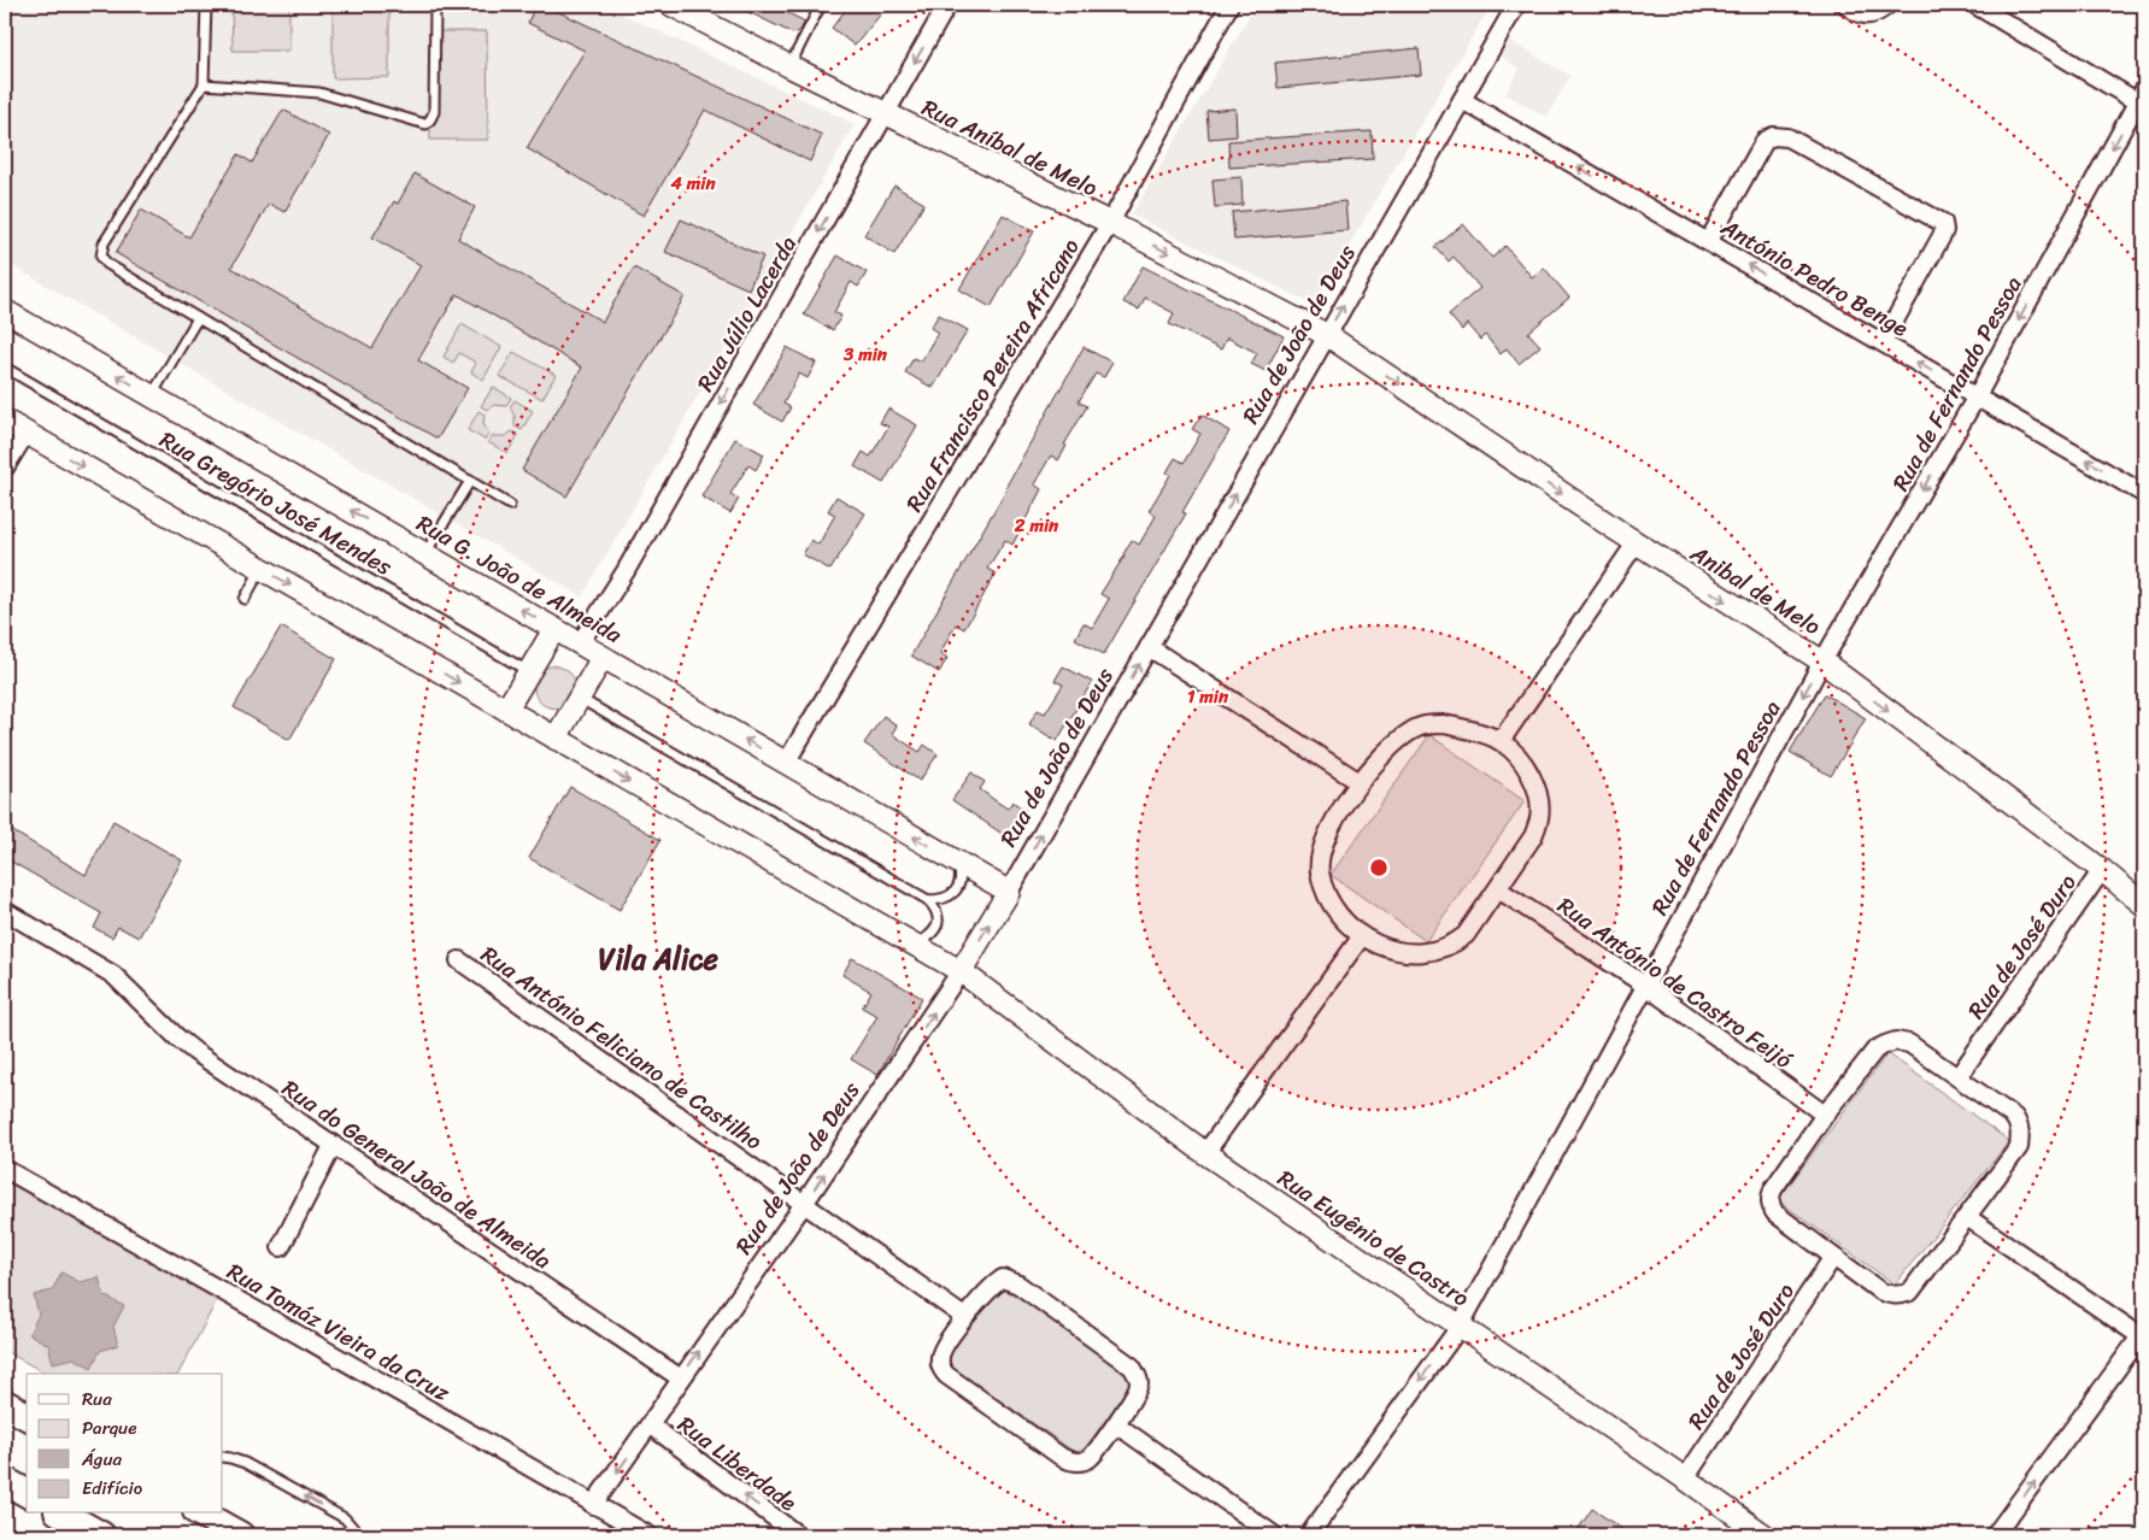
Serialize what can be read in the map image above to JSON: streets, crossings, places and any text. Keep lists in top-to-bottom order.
{
  "streets": {
    "street": [
      "Rua Aníbal de Melo",
      "António Pedro Benge",
      "Rua Júlio Lacerda",
      "Rua de João de Deus",
      "Rua Francisco Pereira Africano",
      "Rua de Fernando Pessoa",
      "Rua G. João de Almeida",
      "Anibal de Melo",
      "Rua de José Duro",
      "Rua António de Castro Feijó",
      "Rua António Feliciano de Castilho",
      "Rua do General João de Almeida",
      "Rua Eugênio de Castro",
      "Rua Tomáz Vieira da Cruz",
      "Rua Liberdade"
    ],
    "lane": ["Rua Gregório José Mendes"]
  },
  "crossings": [
    ["Rua Aníbal de Melo", "Rua Júlio Lacerda"],
    ["Rua Aníbal de Melo", "Rua de João de Deus"],
    ["Rua Aníbal de Melo", "Rua Francisco Pereira Africano"],
    ["Rua Aníbal de Melo", "Anibal de Melo"],
    ["António Pedro Benge", "Rua de João de Deus"],
    ["António Pedro Benge", "Rua de Fernando Pessoa"],
    ["Rua Júlio Lacerda", "Rua G. João de Almeida"],
    ["Rua de João de Deus", "Rua G. João de Almeida"],
    ["Rua de João de Deus", "Anibal de Melo"],
    ["Rua de João de Deus", "Rua António Feliciano de Castilho"],
    ["Rua de João de Deus", "Rua do General João de Almeida"],
    ["Rua de João de Deus", "Rua Eugênio de Castro"],
    ["Rua de João de Deus", "Rua Tomáz Vieira da Cruz"],
    ["Rua de João de Deus", "Rua Liberdade"],
    ["Rua Francisco Pereira Africano", "Rua G. João de Almeida"],
    ["Rua de Fernando Pessoa", "Anibal de Melo"],
    ["Rua de Fernando Pessoa", "Rua António de Castro Feijó"],
    ["Rua de Fernando Pessoa", "Rua Eugênio de Castro"],
    ["Anibal de Melo", "Rua de José Duro"],
    ["Rua de José Duro", "Rua Eugênio de Castro"]
  ],
  "one_way": [
    "António Pedro Benge",
    "Rua Júlio Lacerda",
    "Rua de João de Deus",
    "Rua de Fernando Pessoa",
    "Anibal de Melo",
    "Rua Liberdade"
  ],
  "districts": ["Vila Alice"],
  "legend": [
    "Rua",
    "Parque",
    "Água",
    "Edifício"
  ],
  "rings": [
    "4 min",
    "3 min",
    "2 min",
    "1 min"
  ]
}
